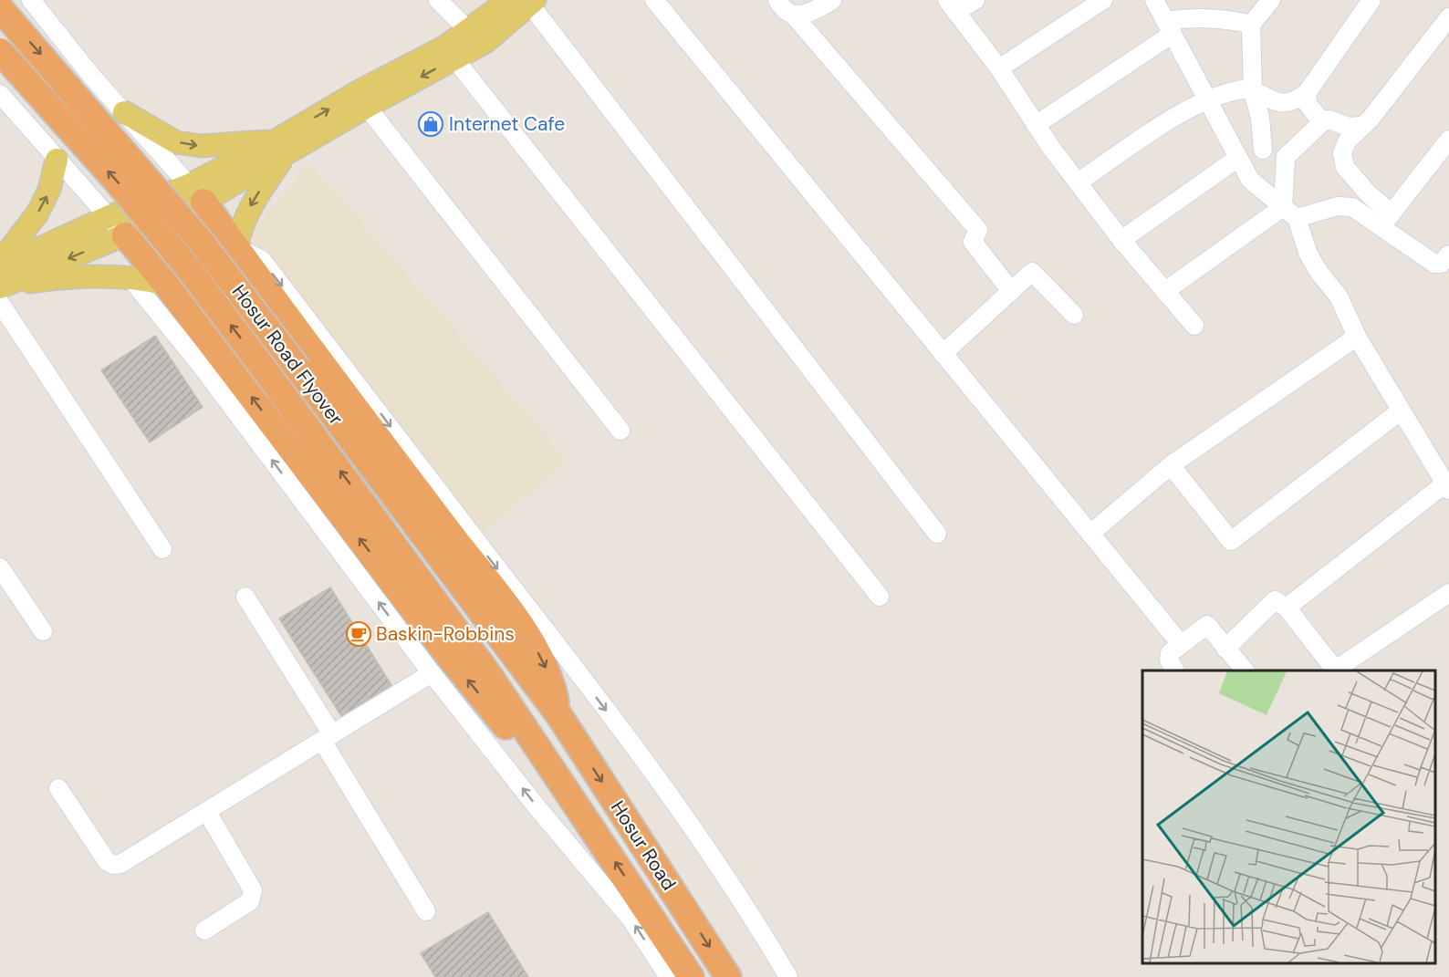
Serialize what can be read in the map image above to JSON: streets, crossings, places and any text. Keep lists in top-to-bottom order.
{
  "streets": {
    "highway": ["Hosur Road Flyover", "Hosur Road"]
  },
  "crossings": [
    ["Hosur Road Flyover", "Hosur Road"]
  ],
  "places": {
    "shop": ["Internet Cafe"],
    "cafe": ["Baskin-Robbins"]
  }
}
